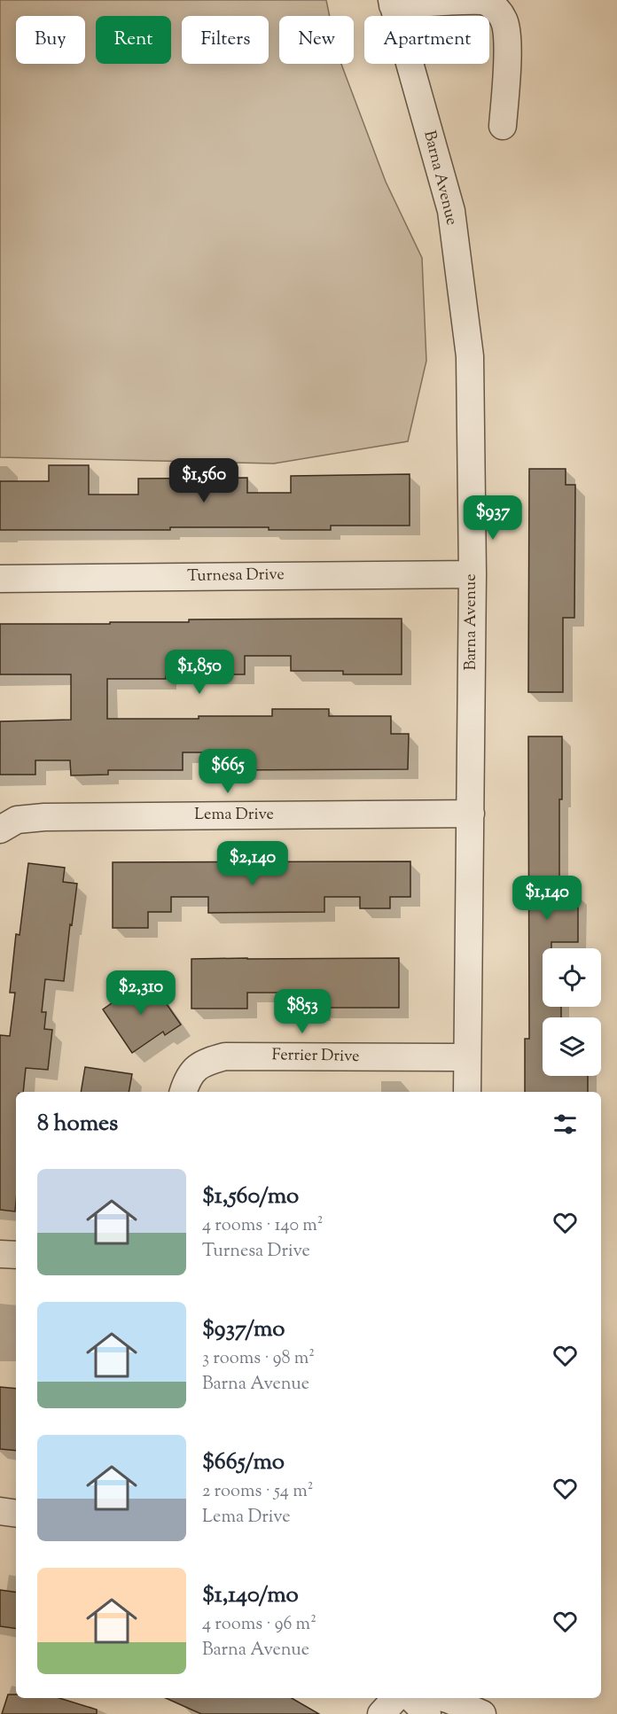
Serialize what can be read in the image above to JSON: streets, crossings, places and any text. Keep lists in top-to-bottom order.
{
  "streets": {
    "street": [
      "Barna Avenue",
      "Turnesa Drive",
      "Lema Drive",
      "Ferrier Drive"
    ]
  },
  "crossings": [
    ["Barna Avenue", "Turnesa Drive"],
    ["Barna Avenue", "Lema Drive"],
    ["Barna Avenue", "Ferrier Drive"]
  ],
  "page": {
    "chip": [
      "Buy",
      "Rent",
      "Filters",
      "New",
      "Apartment"
    ],
    "price": [
      "$1,560",
      "$937",
      "$1,850",
      "$665",
      "$2,140",
      "$1,140",
      "$2,310",
      "$853"
    ],
    "heading": "8 homes",
    "list": [
      {
        "name": "$1,560/mo",
        "note": "4 rooms · 140 m² · Turnesa Drive"
      },
      {
        "name": "$937/mo",
        "note": "3 rooms · 98 m² · Barna Avenue"
      },
      {
        "name": "$665/mo",
        "note": "2 rooms · 54 m² · Lema Drive"
      },
      {
        "name": "$1,140/mo",
        "note": "4 rooms · 96 m² · Barna Avenue"
      }
    ]
  }
}
